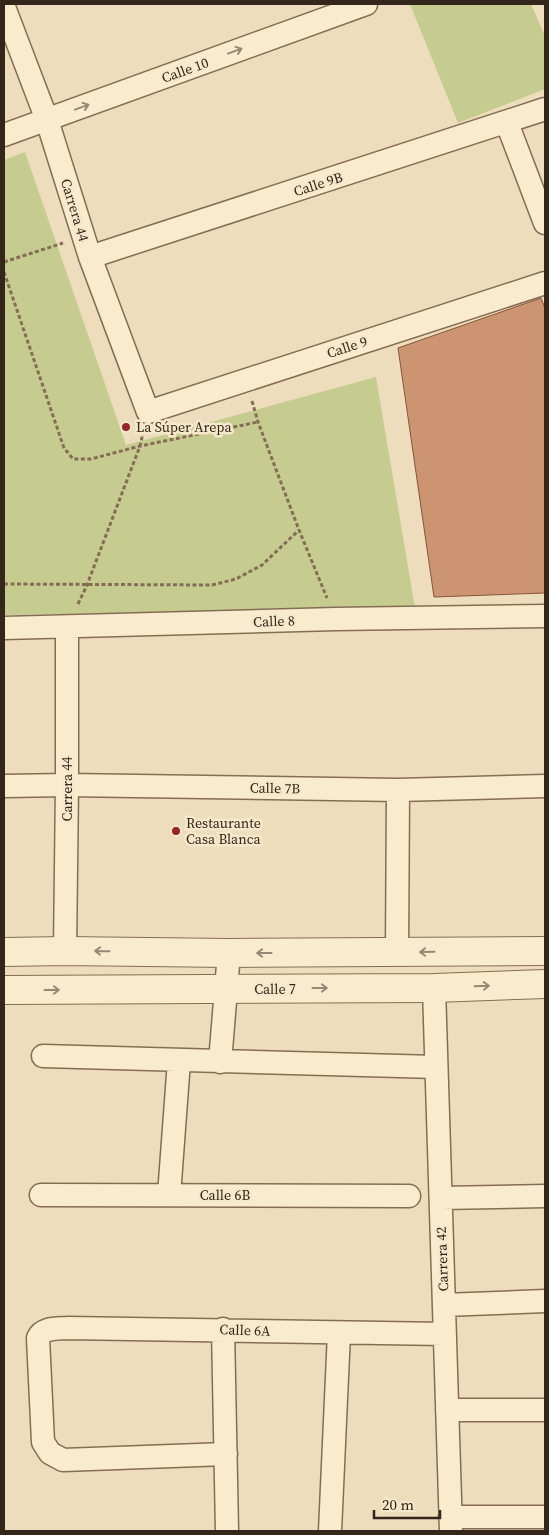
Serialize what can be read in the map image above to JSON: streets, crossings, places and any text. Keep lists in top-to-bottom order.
{
  "streets": {
    "street": [
      "Calle 10",
      "Calle 9B",
      "Carrera 44",
      "Calle 9",
      "Calle 8",
      "Calle 7B",
      "Calle 7",
      "Calle 6B",
      "Carrera 42",
      "Calle 6A"
    ]
  },
  "crossings": [
    ["Calle 10", "Carrera 44"],
    ["Calle 9B", "Carrera 44"],
    ["Carrera 44", "Calle 9"],
    ["Carrera 44", "Calle 8"],
    ["Carrera 44", "Calle 7B"],
    ["Calle 7", "Carrera 42"],
    ["Carrera 42", "Calle 6A"]
  ],
  "one_way": ["Calle 10"],
  "places": ["La Súper Arepa", "Restaurante Casa Blanca"],
  "scale_bar": "20 m"
}
